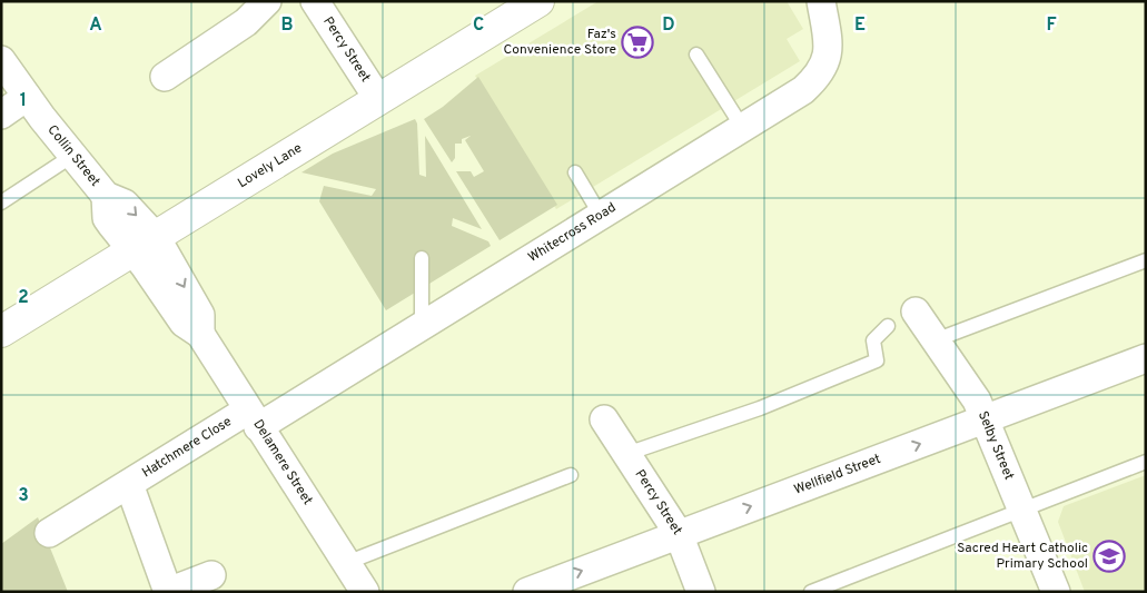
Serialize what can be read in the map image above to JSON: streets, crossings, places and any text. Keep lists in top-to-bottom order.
{
  "streets": {
    "street": [
      "Percy Street",
      "Collin Street",
      "Lovely Lane",
      "Whitecross Road",
      "Selby Street",
      "Hatchmere Close",
      "Delamere Street",
      "Wellfield Street"
    ]
  },
  "crossings": [
    ["Percy Street", "Lovely Lane"],
    ["Percy Street", "Wellfield Street"],
    ["Collin Street", "Lovely Lane"],
    ["Collin Street", "Delamere Street"],
    ["Lovely Lane", "Delamere Street"],
    ["Whitecross Road", "Hatchmere Close"],
    ["Whitecross Road", "Delamere Street"],
    ["Selby Street", "Wellfield Street"],
    ["Hatchmere Close", "Delamere Street"]
  ],
  "one_way": ["Wellfield Street"],
  "places": {
    "supermarket": ["Faz's Convenience Store"],
    "school or university": ["Sacred Heart Catholic Primary School"]
  },
  "grid": {
    "columns": [
      "A",
      "B",
      "C",
      "D",
      "E",
      "F"
    ],
    "rows": ["1", "2", "3"]
  }
}
